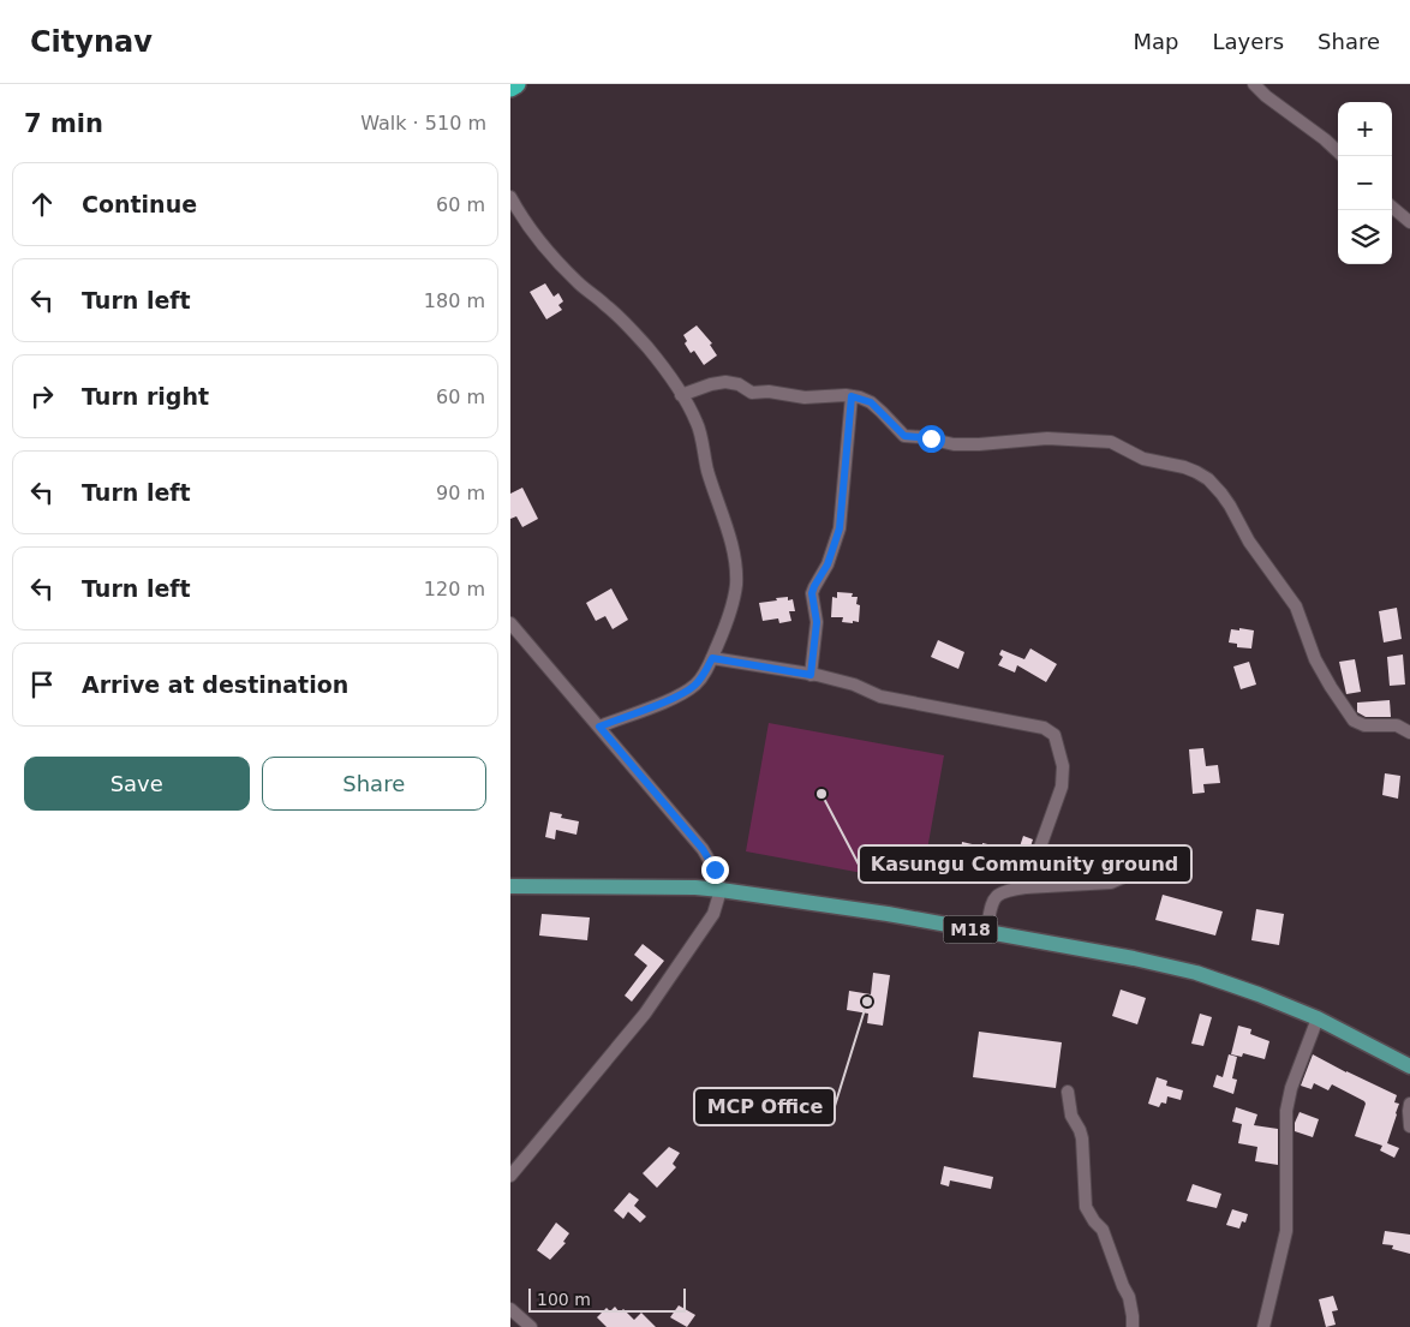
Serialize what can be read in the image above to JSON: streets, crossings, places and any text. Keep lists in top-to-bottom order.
{
  "streets": {
    "main road": ["M18"]
  },
  "places": ["Kasungu Community ground", "MCP Office"],
  "scale_bar": "100 m",
  "page": {
    "header": "Citynav",
    "nav": ["Map", "Layers", "Share"],
    "heading": ["7 min", "Walk · 510 m"],
    "map_buttons": ["+", "−"],
    "list": [
      ["Continue", "60 m"],
      ["Turn left", "180 m"],
      ["Turn right", "60 m"],
      ["Turn left", "90 m"],
      ["Turn left", "120 m"],
      "Arrive at destination"
    ],
    "buttons": ["Save", "Share"],
    "scale": "100 m"
  }
}
